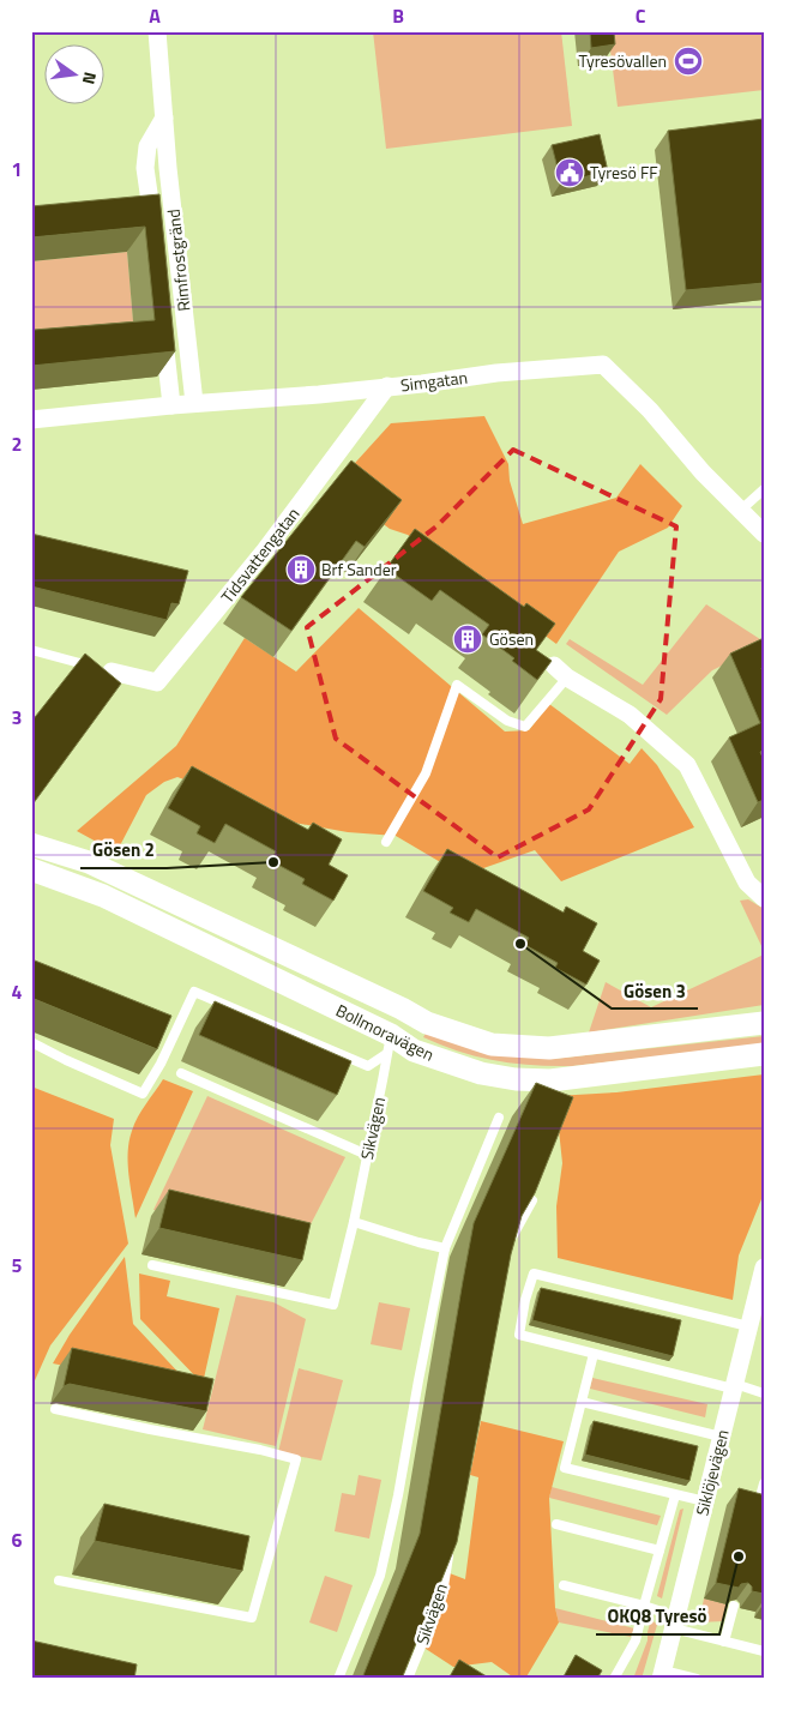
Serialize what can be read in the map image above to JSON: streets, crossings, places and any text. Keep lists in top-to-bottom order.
{
  "streets": {
    "street": [
      "Rimfrostgränd",
      "Simgatan",
      "Tidsvattengatan",
      "Bollmoravägen",
      "Siklöjevägen"
    ],
    "lane": ["Sikvägen"]
  },
  "crossings": [
    ["Rimfrostgränd", "Simgatan"],
    ["Simgatan", "Tidsvattengatan"],
    ["Bollmoravägen", "Sikvägen"]
  ],
  "places": {
    "sports": ["Tyresövallen"],
    "public building": ["Tyresö FF"],
    "building": ["Brf Sander", "Gösen"],
    "other": ["Gösen 2", "Gösen 3", "OKQ8 Tyresö"]
  },
  "north": "right",
  "grid": {
    "columns": ["A", "B", "C"],
    "rows": [
      "1",
      "2",
      "3",
      "4",
      "5",
      "6"
    ]
  }
}
